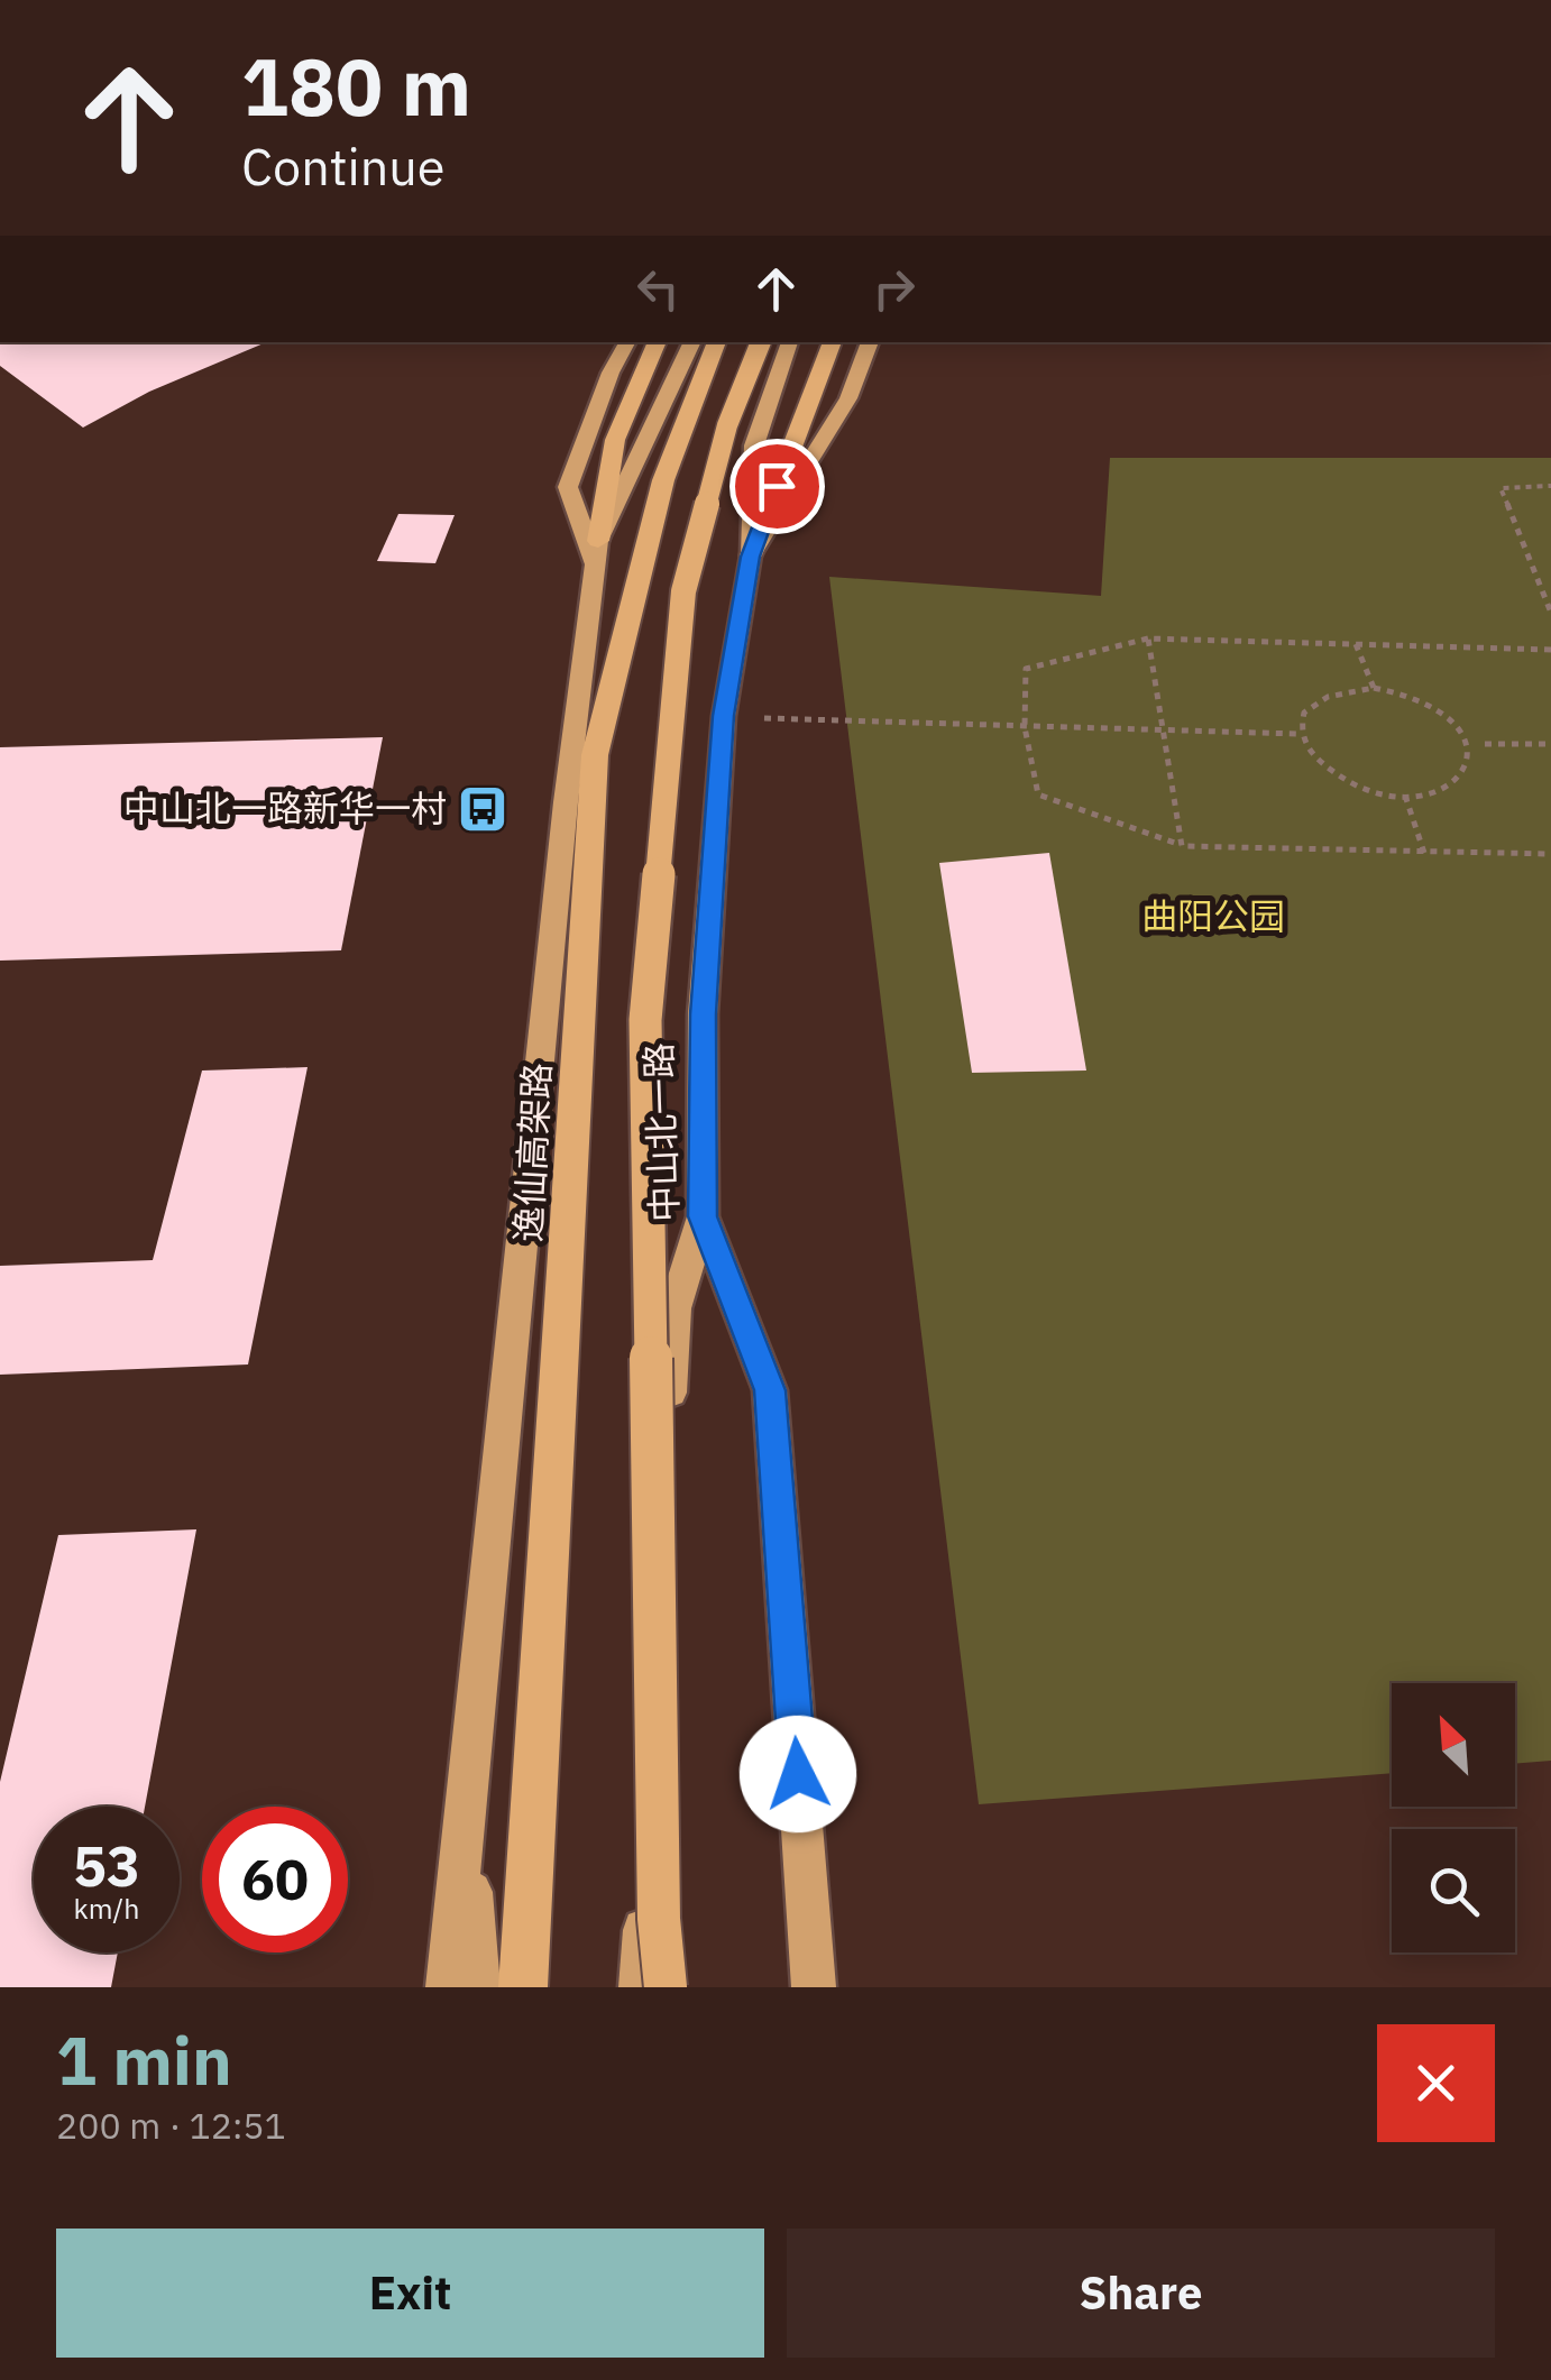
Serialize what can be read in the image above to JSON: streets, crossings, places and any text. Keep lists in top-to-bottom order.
{
  "streets": {
    "highway": ["逸仙高架路"],
    "main road": ["中山北一路"]
  },
  "parks": ["曲阳公园"],
  "places": {
    "bus stop": ["中山北一路新华一村"]
  },
  "north": "top left",
  "page": {
    "turn": ["180 m", "Continue"],
    "speed": "53 km/h",
    "limit": "60",
    "heading": ["1 min", "200 m · 12:51"],
    "buttons": ["Exit", "Share"]
  }
}
